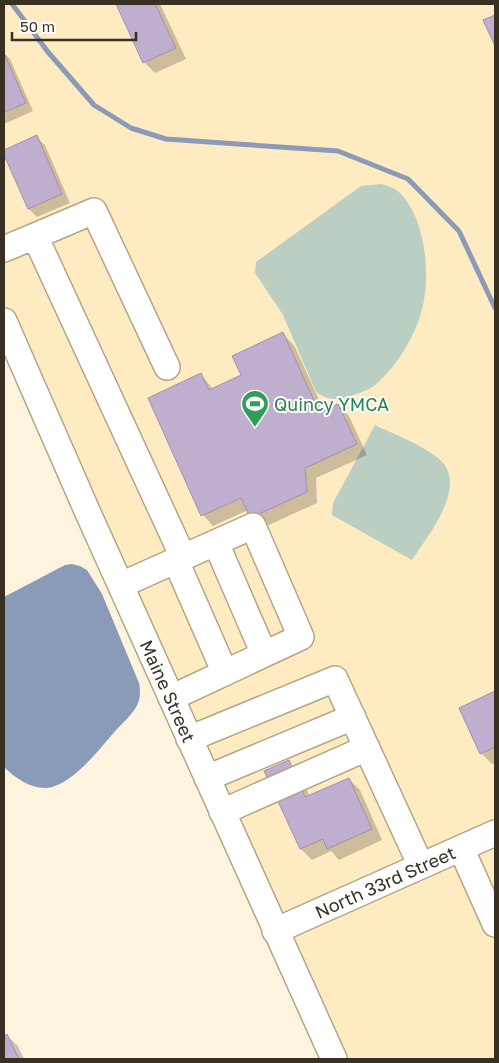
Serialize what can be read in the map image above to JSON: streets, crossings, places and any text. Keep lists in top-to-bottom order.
{
  "streets": {
    "street": ["Maine Street", "North 33rd Street"]
  },
  "crossings": [
    ["Maine Street", "North 33rd Street"]
  ],
  "places": {
    "sports": ["Quincy YMCA"]
  },
  "scale_bar": "50 m"
}
